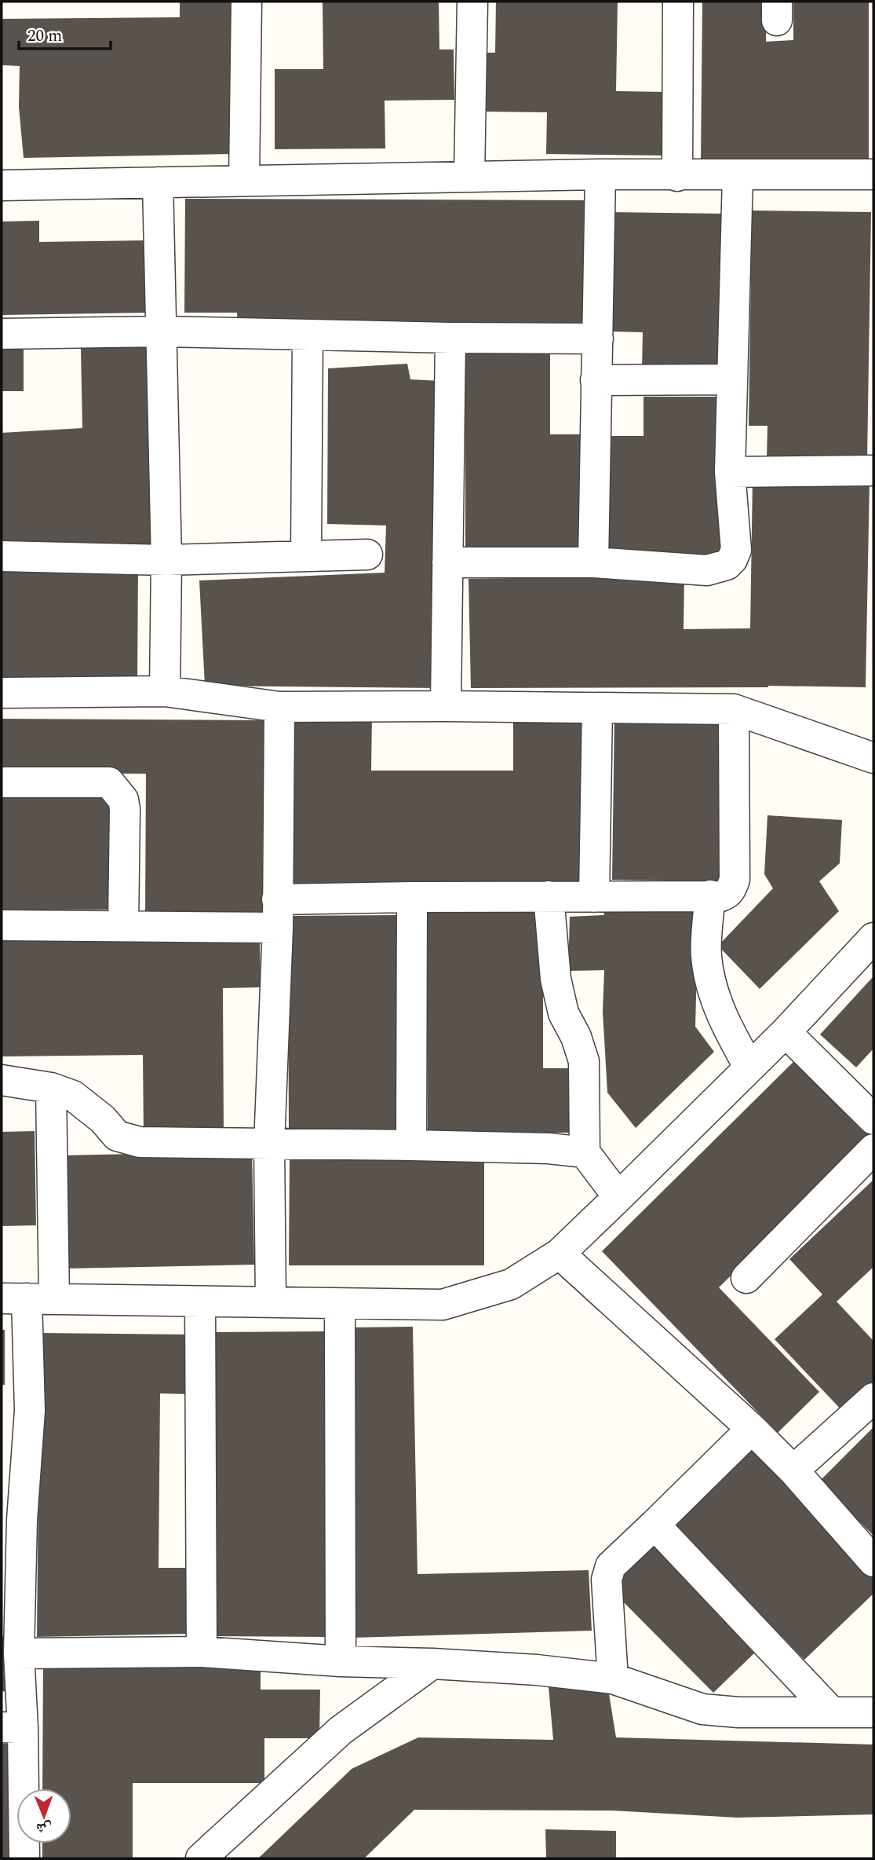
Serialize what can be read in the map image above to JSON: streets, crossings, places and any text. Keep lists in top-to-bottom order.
{
  "scale_bar": "20 m",
  "north": "bottom"
}
